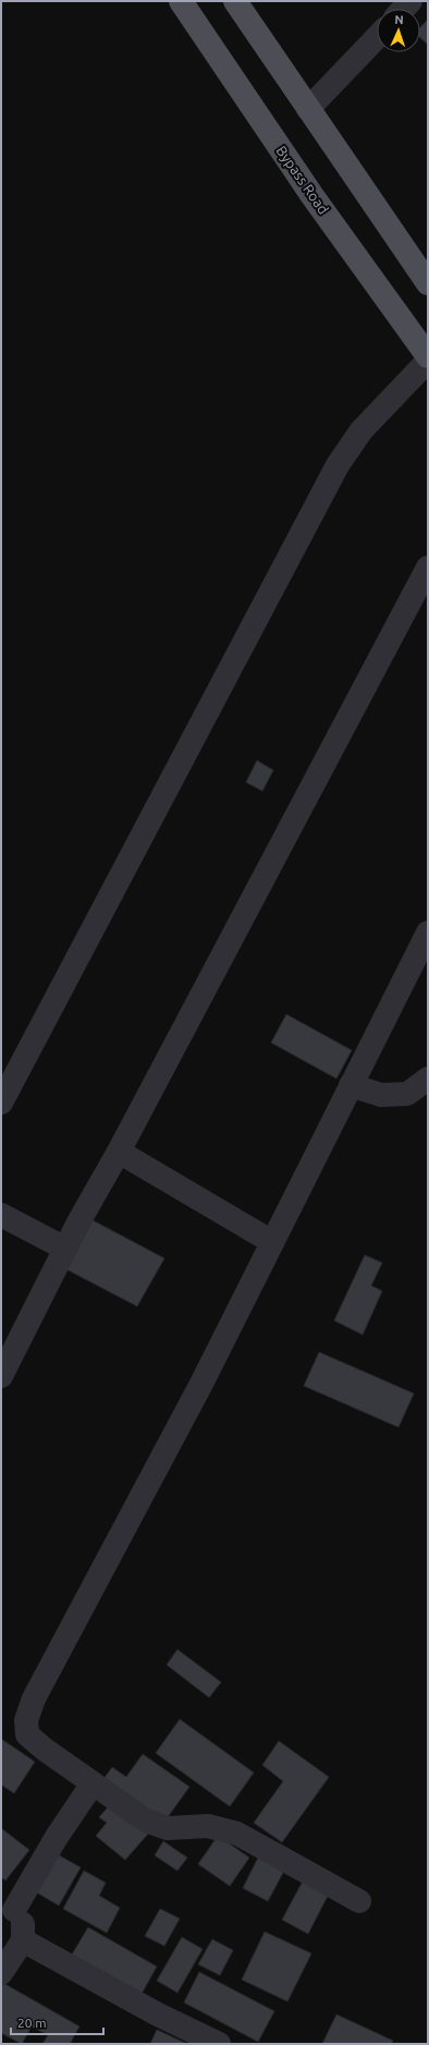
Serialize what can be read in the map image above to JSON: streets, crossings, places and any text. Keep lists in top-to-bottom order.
{
  "streets": {
    "main road": ["Bypass Road"]
  },
  "scale_bar": "20 m",
  "north": "top"
}
